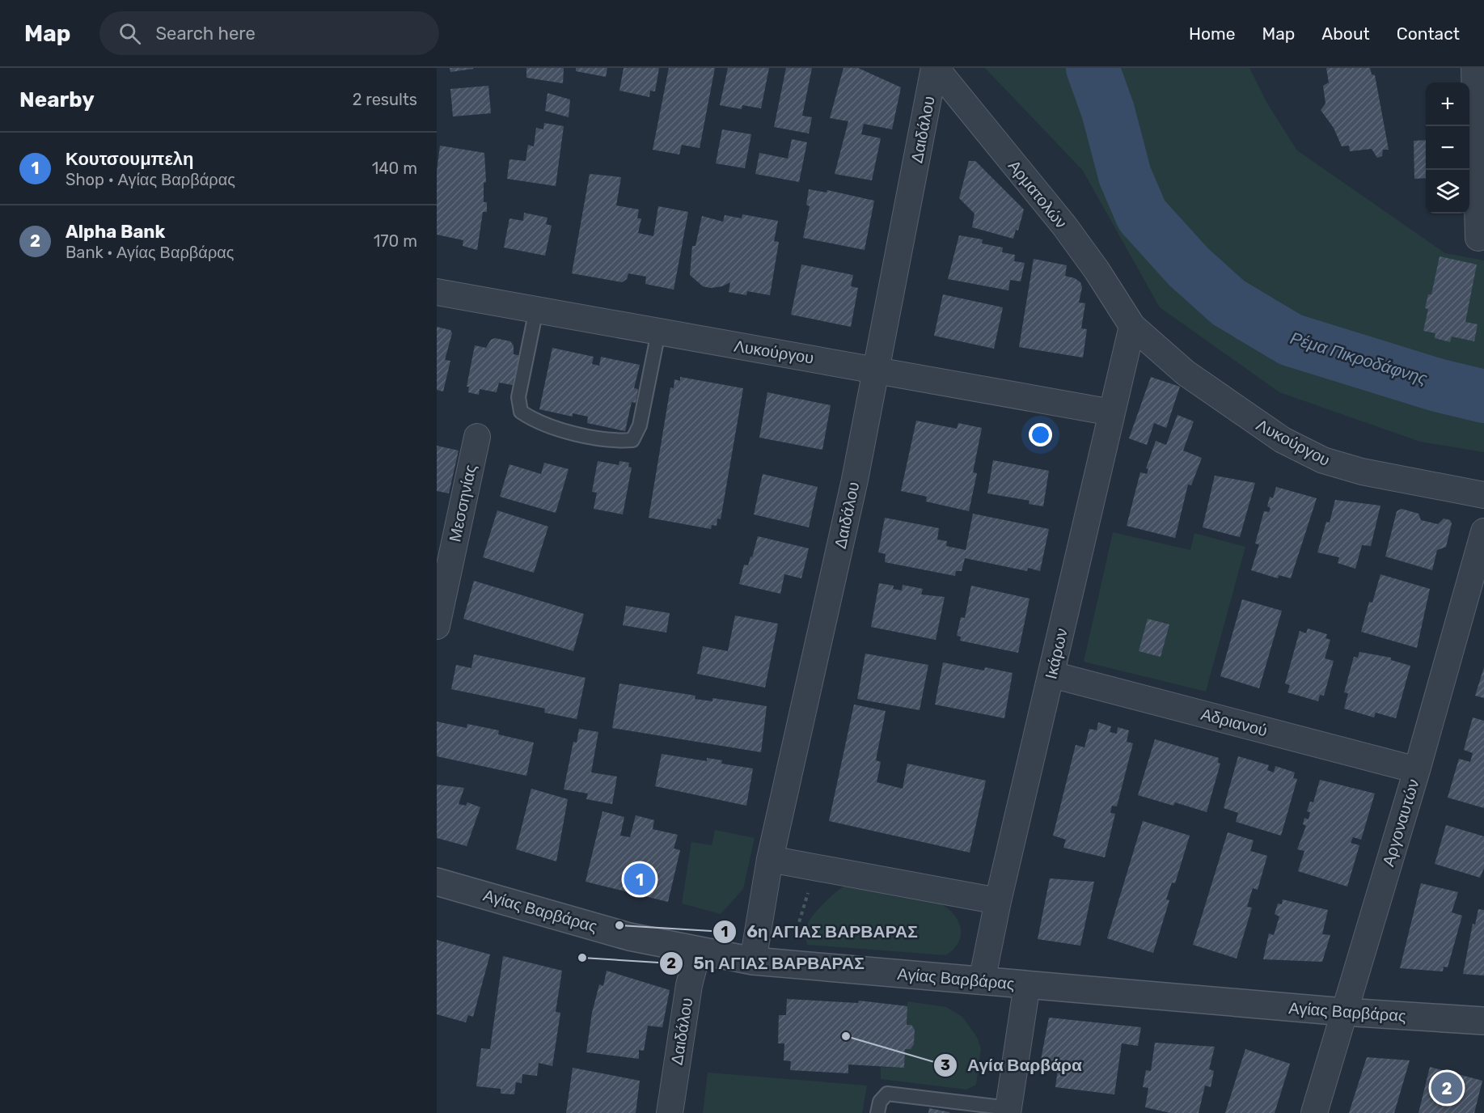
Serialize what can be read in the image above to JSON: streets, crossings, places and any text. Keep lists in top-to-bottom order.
{
  "streets": {
    "street": [
      "Δαιδάλου",
      "Αρματολών",
      "Λυκούργου",
      "Μεσσηνίας",
      "Ικάρων",
      "Αδριανού",
      "Αργοναυτών",
      "Αγίας Βαρβάρας"
    ]
  },
  "crossings": [
    ["Δαιδάλου", "Αρματολών"],
    ["Δαιδάλου", "Λυκούργου"],
    ["Δαιδάλου", "Αγίας Βαρβάρας"],
    ["Αρματολών", "Λυκούργου"],
    ["Αρματολών", "Ικάρων"],
    ["Λυκούργου", "Ικάρων"],
    ["Ικάρων", "Αδριανού"],
    ["Ικάρων", "Αγίας Βαρβάρας"],
    ["Αδριανού", "Αργοναυτών"],
    ["Αργοναυτών", "Αγίας Βαρβάρας"]
  ],
  "water": ["Ρέμα Πικροδάφνης"],
  "places": ["6η ΑΓΙΑΣ ΒΑΡΒΑΡΑΣ", "5η ΑΓΙΑΣ ΒΑΡΒΑΡΑΣ", "Αγία Βαρβάρα"],
  "page": {
    "header": "Map",
    "search": "Search here",
    "nav": [
      "Home",
      "Map",
      "About",
      "Contact"
    ],
    "heading": ["Nearby", "2 results"],
    "map_buttons": ["+", "−"],
    "list": [
      {
        "mark": "1",
        "name": "Κουτσουμπελη",
        "note": "Shop · Αγίας Βαρβάρας",
        "value": "140 m"
      },
      {
        "mark": "2",
        "name": "Alpha Bank",
        "note": "Bank · Αγίας Βαρβάρας",
        "value": "170 m"
      }
    ],
    "pins": ["1", "2"]
  }
}
